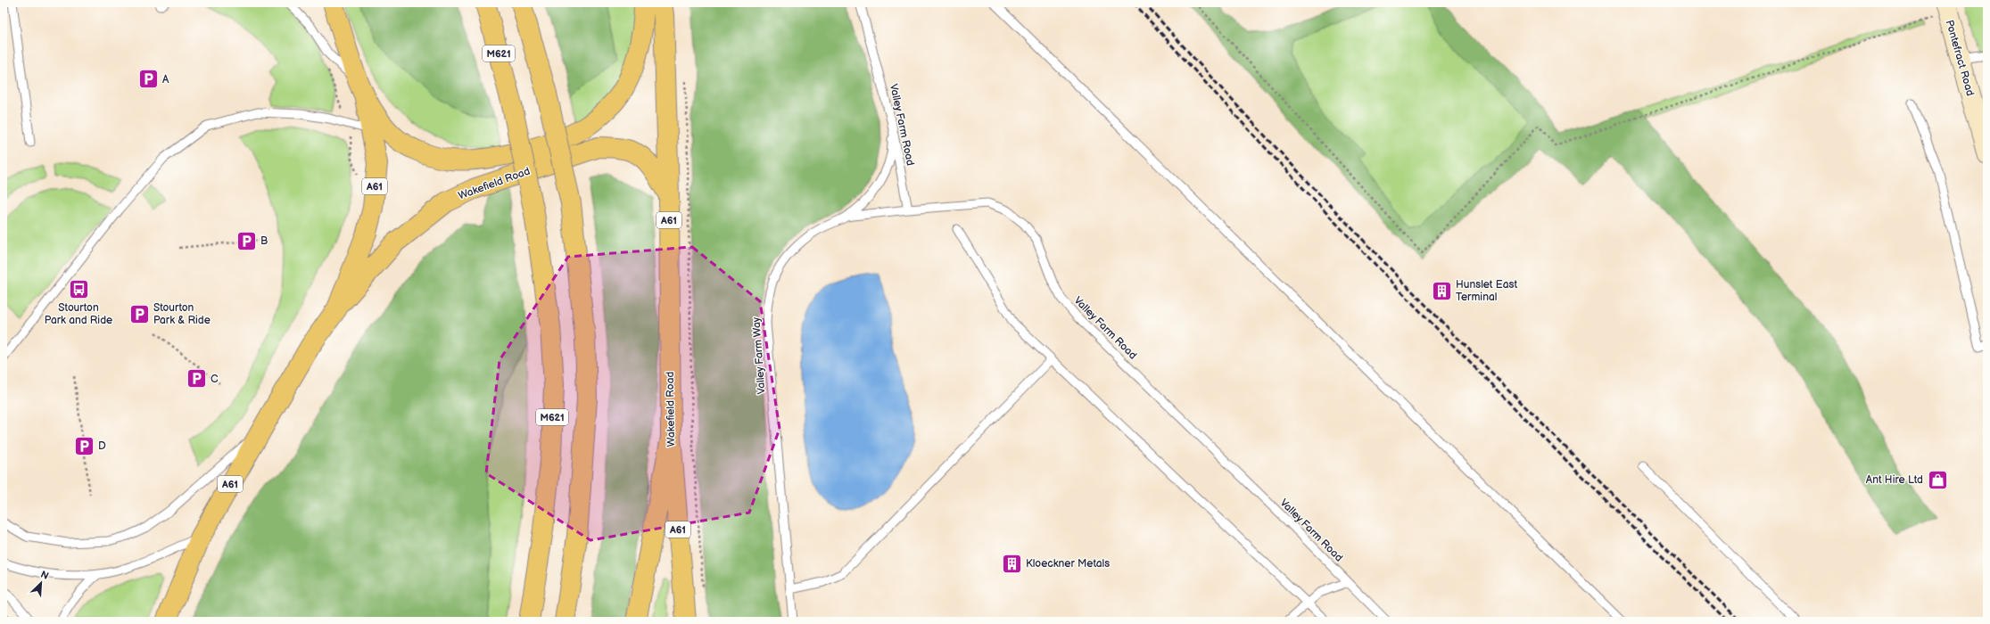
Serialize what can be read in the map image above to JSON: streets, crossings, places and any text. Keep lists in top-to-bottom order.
{
  "streets": {
    "main road": [
      "M621",
      "Pontefract Road",
      "Wakefield Road",
      "A61"
    ],
    "lane": ["Valley Farm Road", "Valley Farm Way"]
  },
  "crossings": [
    ["Valley Farm Road", "Valley Farm Way"],
    ["Wakefield Road", "A61"]
  ],
  "places": {
    "parking": [
      "A",
      "B",
      "Stourton Park & Ride",
      "C",
      "D"
    ],
    "bus stop": ["Stourton Park and Ride"],
    "building": ["Hunslet East Terminal", "Kloeckner Metals"],
    "shop": ["Ant Hire Ltd"]
  },
  "north": "top right"
}
